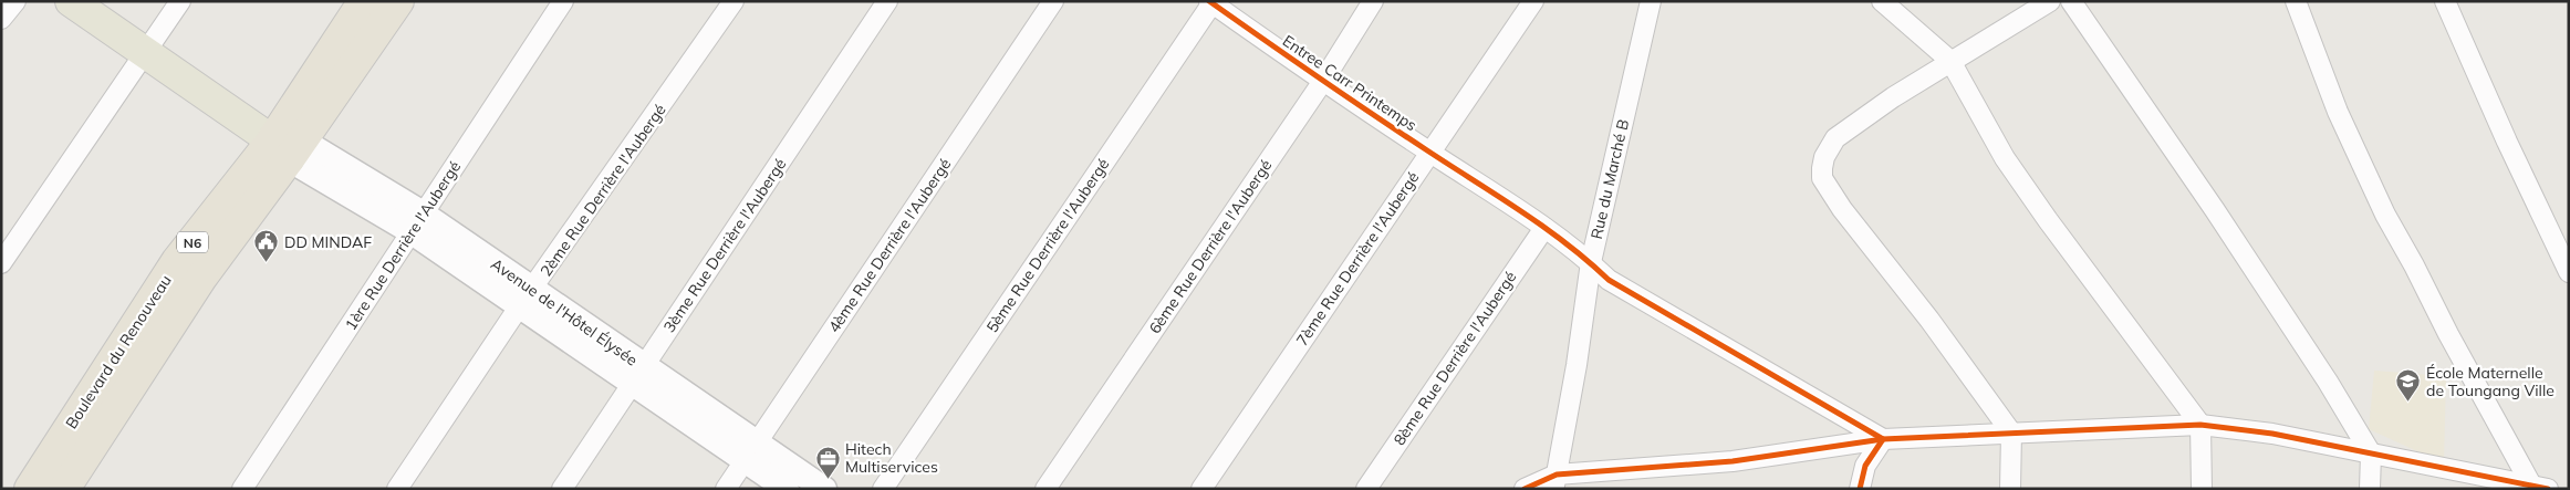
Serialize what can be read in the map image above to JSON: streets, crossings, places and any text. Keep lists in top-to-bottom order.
{
  "streets": {
    "highway": ["N6", "Boulevard du Renouveau"],
    "street": [
      "Entree Carr Printemps",
      "Rue du Marché B",
      "2ème Rue Derrière l'Aubergé",
      "1ère Rue Derrière l'Aubergé",
      "3ème Rue Derrière l'Aubergé",
      "4ème Rue Derrière l'Aubergé",
      "5ème Rue Derrière l'Aubergé",
      "6ème Rue Derrière l'Aubergé",
      "7ème Rue Derrière l'Aubergé",
      "Avenue de l'Hôtel Élysée",
      "8ème Rue Derrière l'Aubergé"
    ]
  },
  "crossings": [
    ["Entree Carr Printemps", "Rue du Marché B"],
    ["Entree Carr Printemps", "5ème Rue Derrière l'Aubergé"],
    ["Entree Carr Printemps", "6ème Rue Derrière l'Aubergé"],
    ["Entree Carr Printemps", "7ème Rue Derrière l'Aubergé"],
    ["Entree Carr Printemps", "8ème Rue Derrière l'Aubergé"],
    ["2ème Rue Derrière l'Aubergé", "Avenue de l'Hôtel Élysée"],
    ["1ère Rue Derrière l'Aubergé", "Avenue de l'Hôtel Élysée"],
    ["3ème Rue Derrière l'Aubergé", "Avenue de l'Hôtel Élysée"],
    ["4ème Rue Derrière l'Aubergé", "Avenue de l'Hôtel Élysée"],
    ["Avenue de l'Hôtel Élysée", "Boulevard du Renouveau"]
  ],
  "places": {
    "public building": ["DD MINDAF"],
    "school or university": ["École Maternelle de Toungang Ville"],
    "office": ["Hitech Multiservices"]
  }
}
